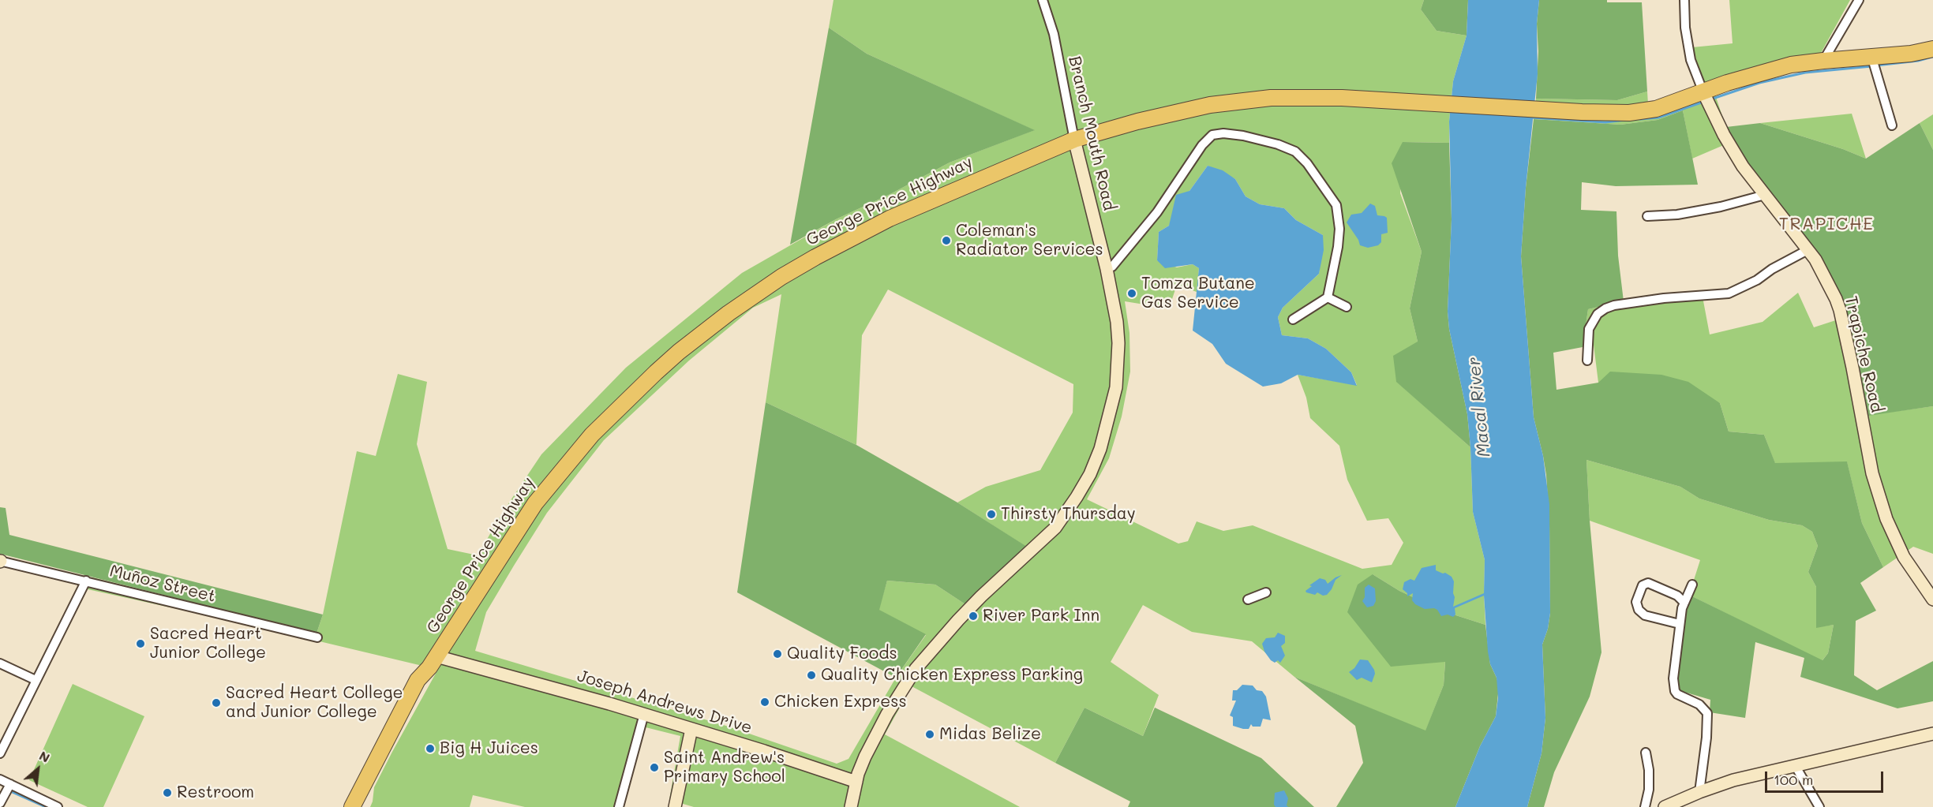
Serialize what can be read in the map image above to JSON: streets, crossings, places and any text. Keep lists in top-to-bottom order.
{
  "streets": {
    "highway": ["George Price Highway"],
    "street": [
      "Branch Mouth Road",
      "Trapiche Road",
      "Muñoz Street",
      "Joseph Andrews Drive"
    ]
  },
  "crossings": [
    ["Branch Mouth Road", "George Price Highway"],
    ["Branch Mouth Road", "Joseph Andrews Drive"],
    ["George Price Highway", "Trapiche Road"],
    ["George Price Highway", "Joseph Andrews Drive"]
  ],
  "districts": ["TRAPICHE"],
  "water": ["Macal River"],
  "places": [
    "Coleman's Radiator Services",
    "Tomza Butane Gas Service",
    "Thirsty Thursday",
    "River Park Inn",
    "Sacred Heart Junior College",
    "Quality Foods",
    "Quality Chicken Express Parking",
    "Chicken Express",
    "Sacred Heart College and Junior College",
    "Midas Belize",
    "Big H Juices",
    "Saint Andrew's Primary School",
    "Restroom"
  ],
  "scale_bar": "100 m",
  "north": "top right"
}
